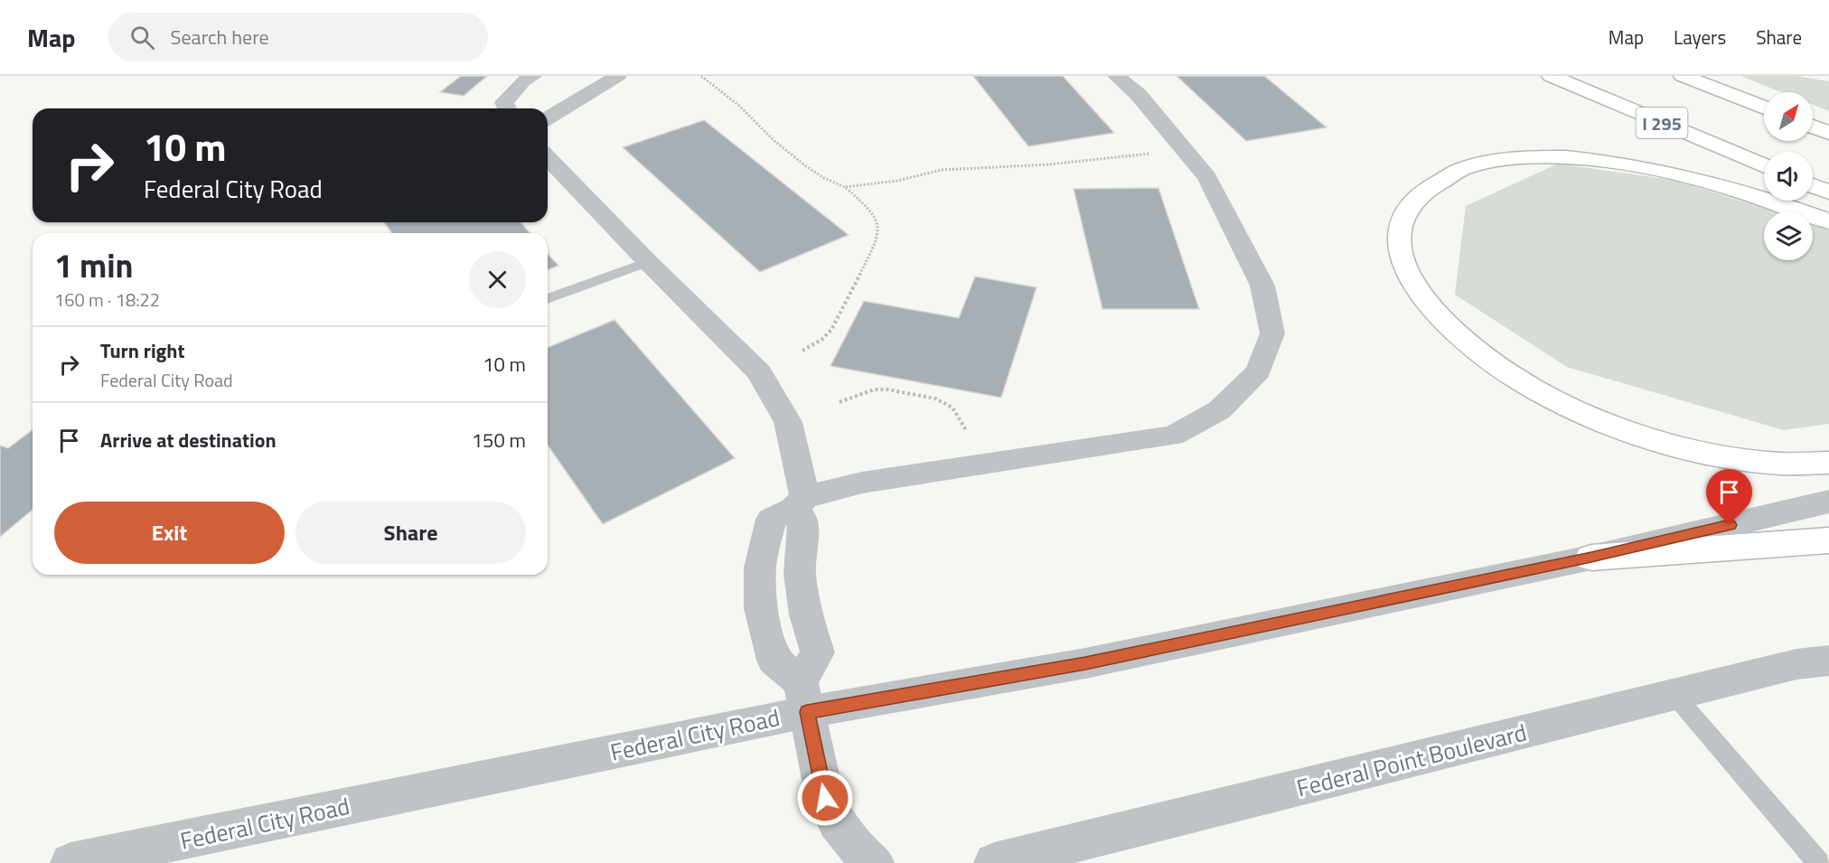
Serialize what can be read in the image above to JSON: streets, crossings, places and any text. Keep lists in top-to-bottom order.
{
  "streets": {
    "highway": ["I 295"],
    "street": ["Federal City Road", "Federal Point Boulevard"]
  },
  "north": "top right",
  "page": {
    "header": "Map",
    "search": "Search here",
    "nav": ["Map", "Layers", "Share"],
    "turn": ["10 m", "Federal City Road"],
    "heading": ["1 min", "160 m · 18:22"],
    "list": [
      {
        "name": "Turn right",
        "note": "Federal City Road",
        "value": "10 m"
      },
      {
        "name": "Arrive at destination",
        "value": "150 m"
      }
    ],
    "buttons": ["Exit", "Share"]
  }
}
